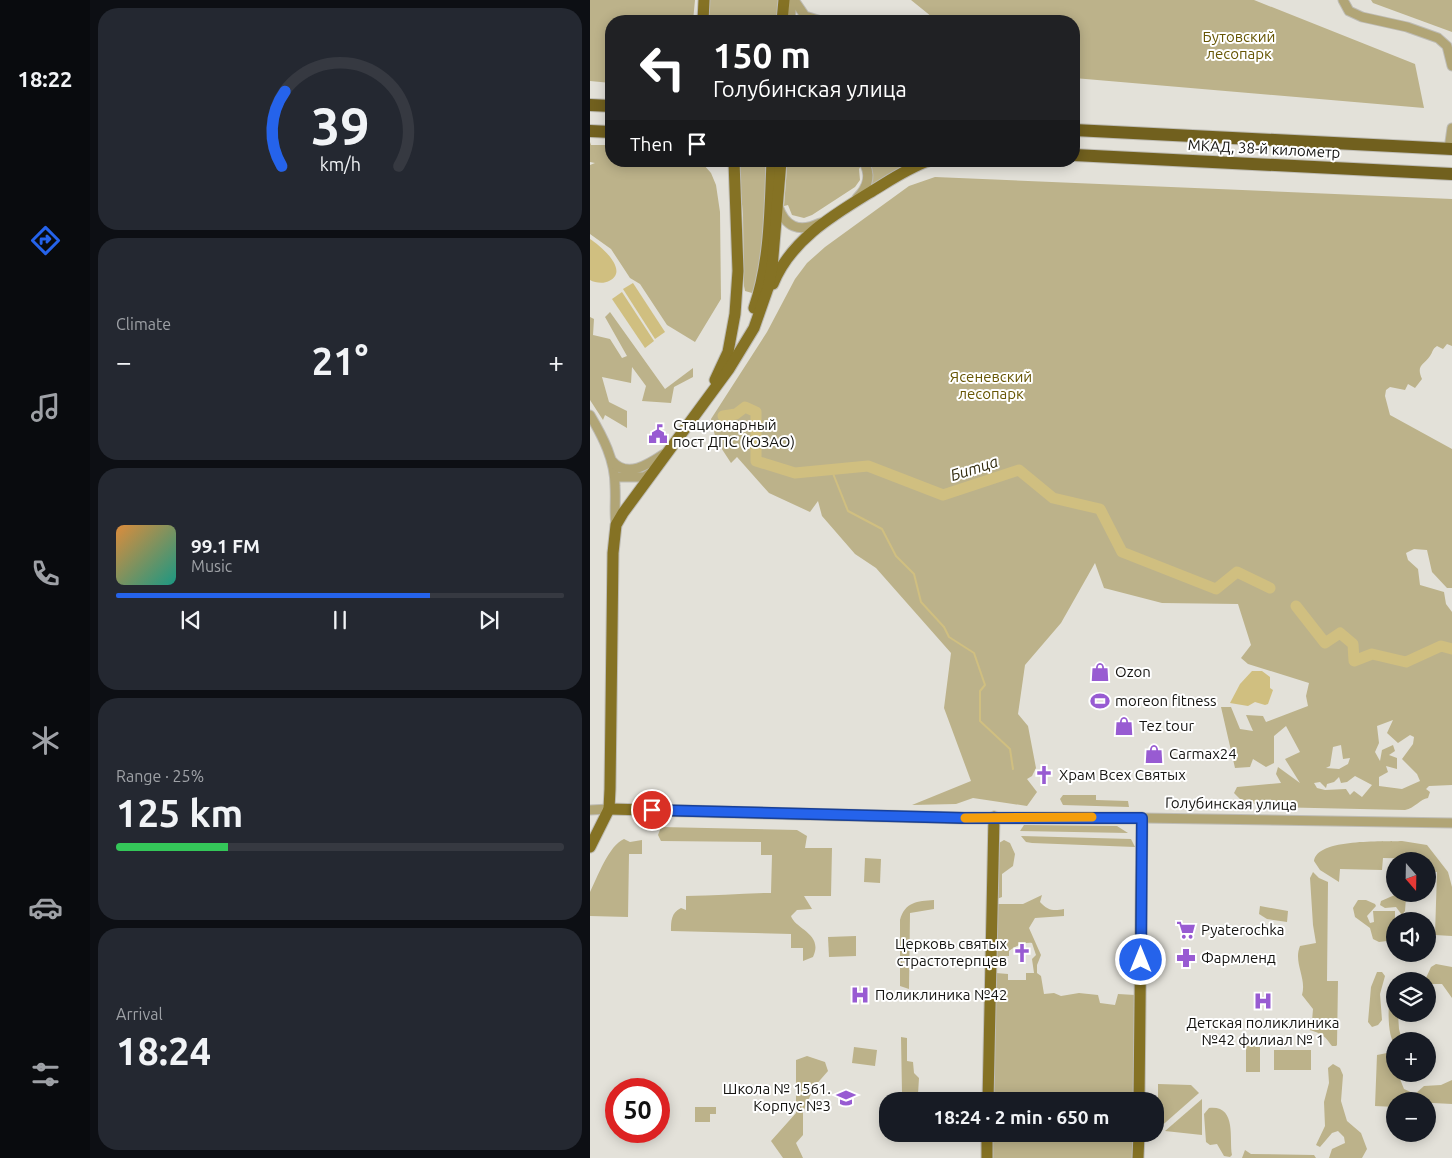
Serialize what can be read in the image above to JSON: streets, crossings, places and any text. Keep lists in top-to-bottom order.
{
  "streets": {
    "highway": ["МКАД, 38-й километр"],
    "main road": ["Голубинская улица"]
  },
  "water": ["Битца"],
  "parks": ["Бутовский лесопарк", "Ясеневский лесопарк"],
  "places": {
    "public building": ["Стационарный пост ДПС (ЮЗАО)"],
    "shop": ["Ozon", "Tez tour", "Carmax24"],
    "sports": ["moreon fitness"],
    "church": ["Храм Всех Святых", "Церковь святых страстотерпцев"],
    "supermarket": ["Pyaterochka"],
    "pharmacy": ["Фармленд"],
    "hospital": ["Поликлиника №42", "Детская поликлиника №42 филиал № 1"],
    "school or university": ["Школа № 1561. Корпус №3"]
  },
  "north": "bottom",
  "page": {
    "tabs": "18:22",
    "turn": ["150 m", "Голубинская улица"],
    "then": "Then",
    "tile": [
      "Climate",
      ["Range · 25%", "125 km"],
      ["Arrival", "18:24"]
    ],
    "heat": ["−", "21°", "+"],
    "song": ["99.1 FM", "Music"],
    "map_buttons": ["+", "−"],
    "limit": "50",
    "trip": "18:24 · 2 min · 650 m",
    "gauge": ["39", "km/h"]
  }
}
